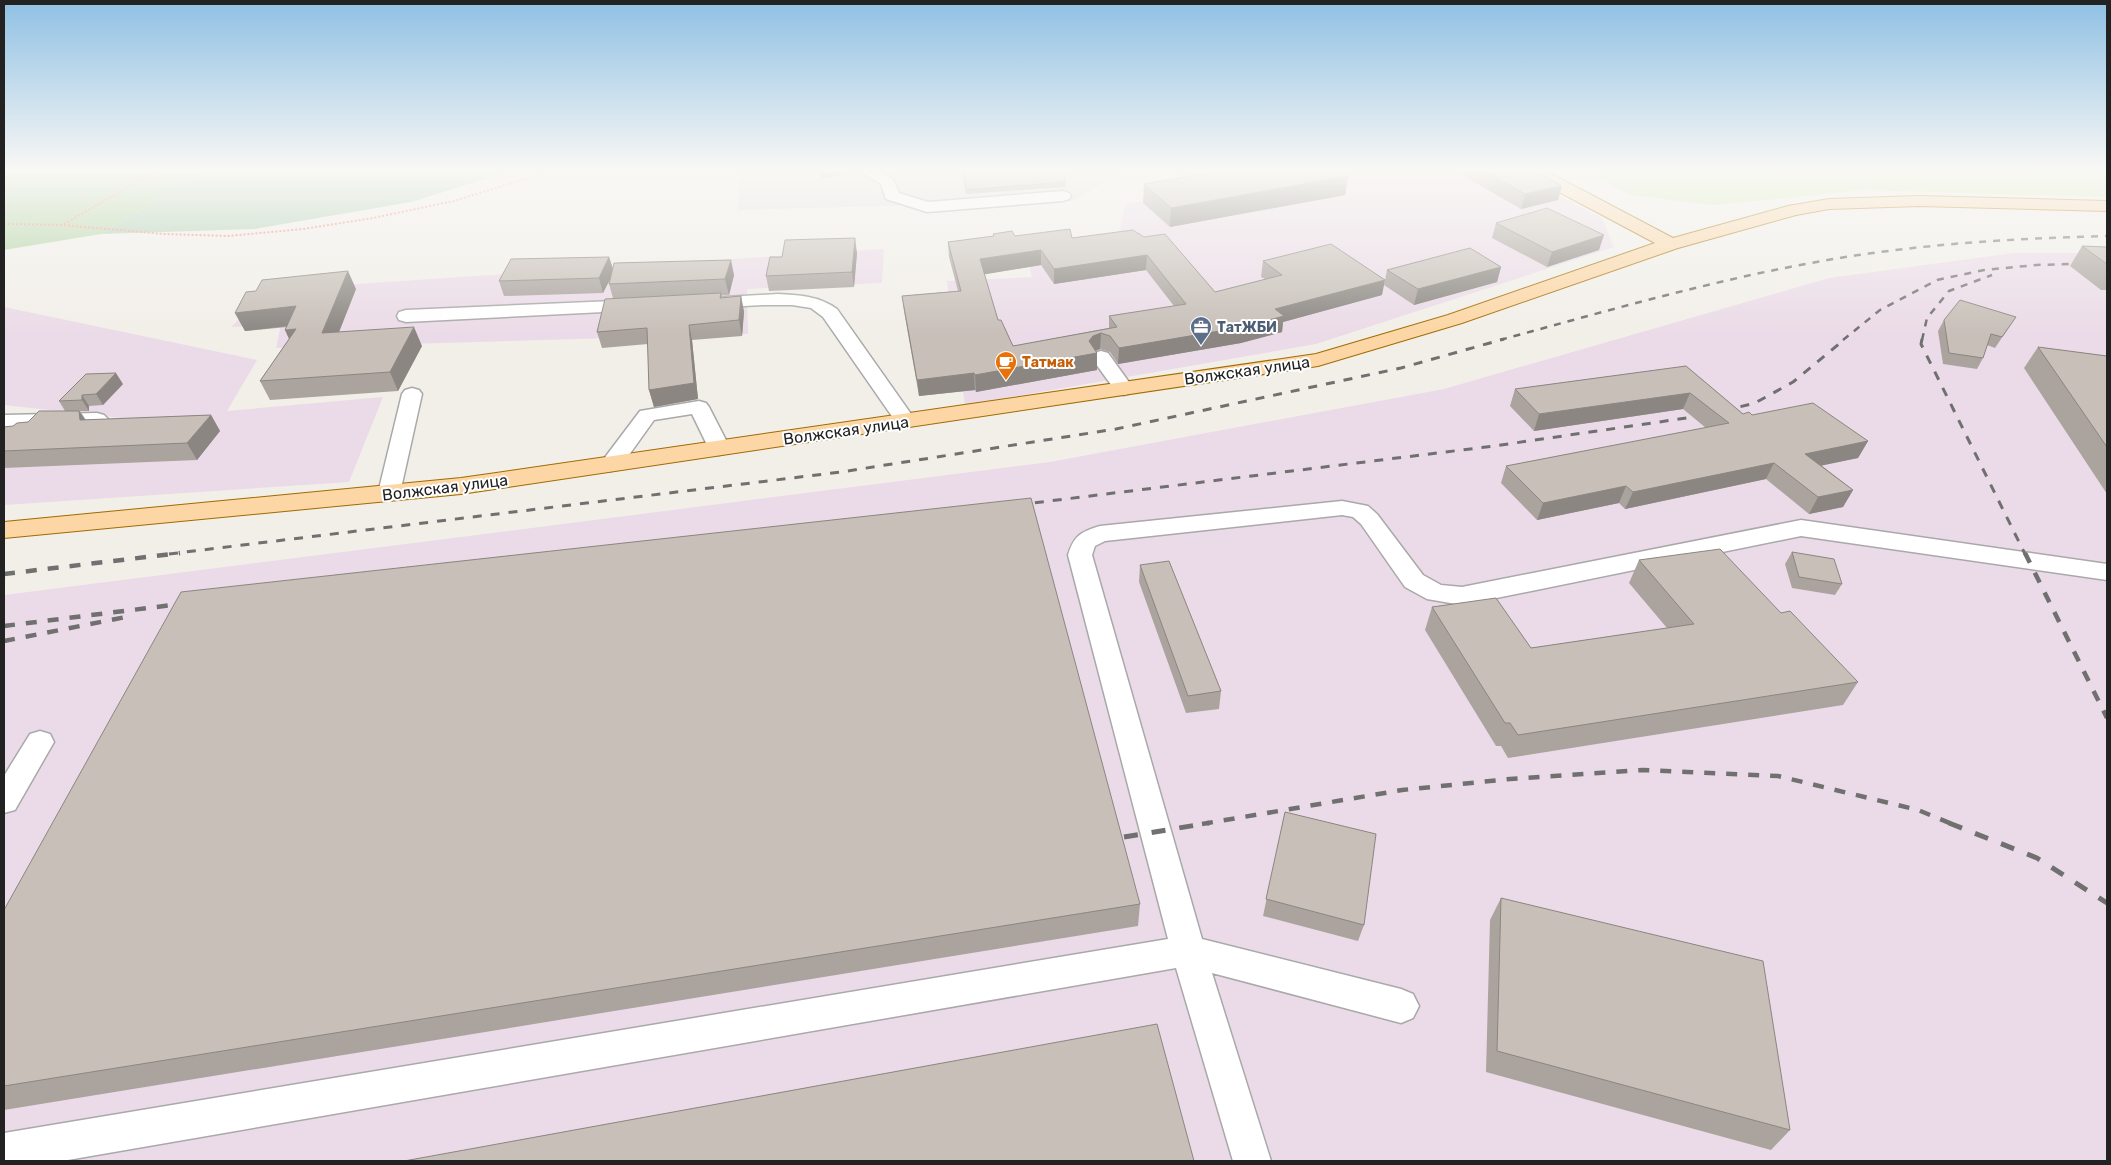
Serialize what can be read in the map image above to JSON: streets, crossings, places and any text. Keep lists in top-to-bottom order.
{
  "streets": {
    "main road": ["Волжская улица"]
  },
  "places": {
    "office": ["ТатЖБИ"],
    "cafe": ["Татмак"]
  }
}
